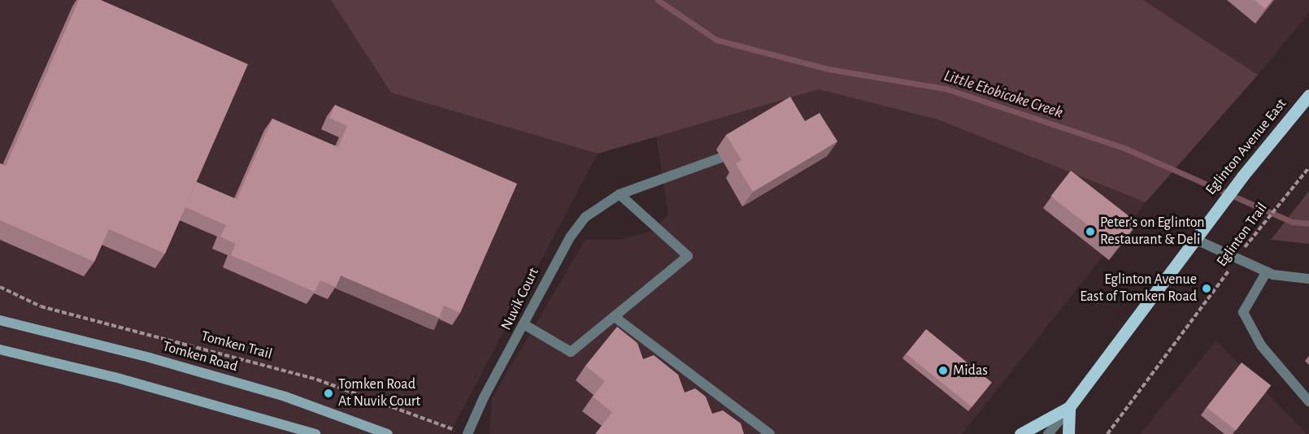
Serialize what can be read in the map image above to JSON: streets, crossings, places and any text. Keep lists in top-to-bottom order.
{
  "streets": {
    "main road": ["Eglinton Avenue East", "Tomken Road"],
    "street": ["Nuvik Court"],
    "path": ["Eglinton Trail", "Tomken Trail"]
  },
  "water": ["Little Etobicoke Creek"],
  "places": [
    "Peter's on Eglinton Restaurant & Deli",
    "Eglinton Avenue East of Tomken Road",
    "Midas",
    "Tomken Road At Nuvik Court"
  ]
}
